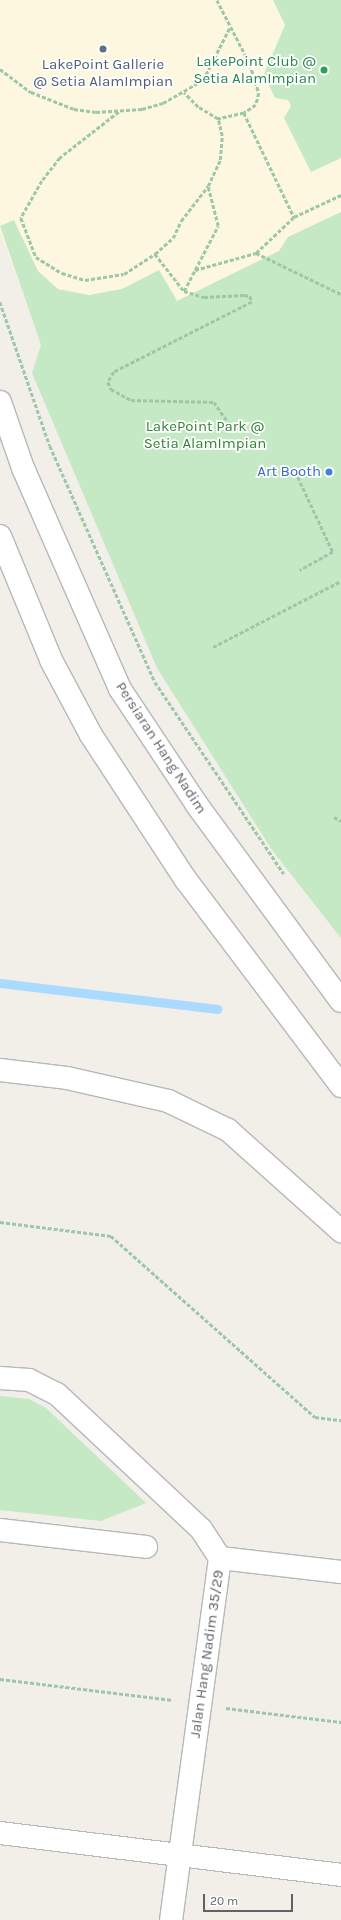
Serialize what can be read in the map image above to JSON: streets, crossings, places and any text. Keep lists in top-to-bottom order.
{
  "streets": {
    "street": ["Persiaran Hang Nadim", "Jalan Hang Nadim 35/29"]
  },
  "parks": ["LakePoint Park @ Setia AlamImpian"],
  "places": ["LakePoint Gallerie @ Setia AlamImpian", "LakePoint Club @ Setia AlamImpian", "Art Booth"],
  "scale_bar": "20 m"
}
